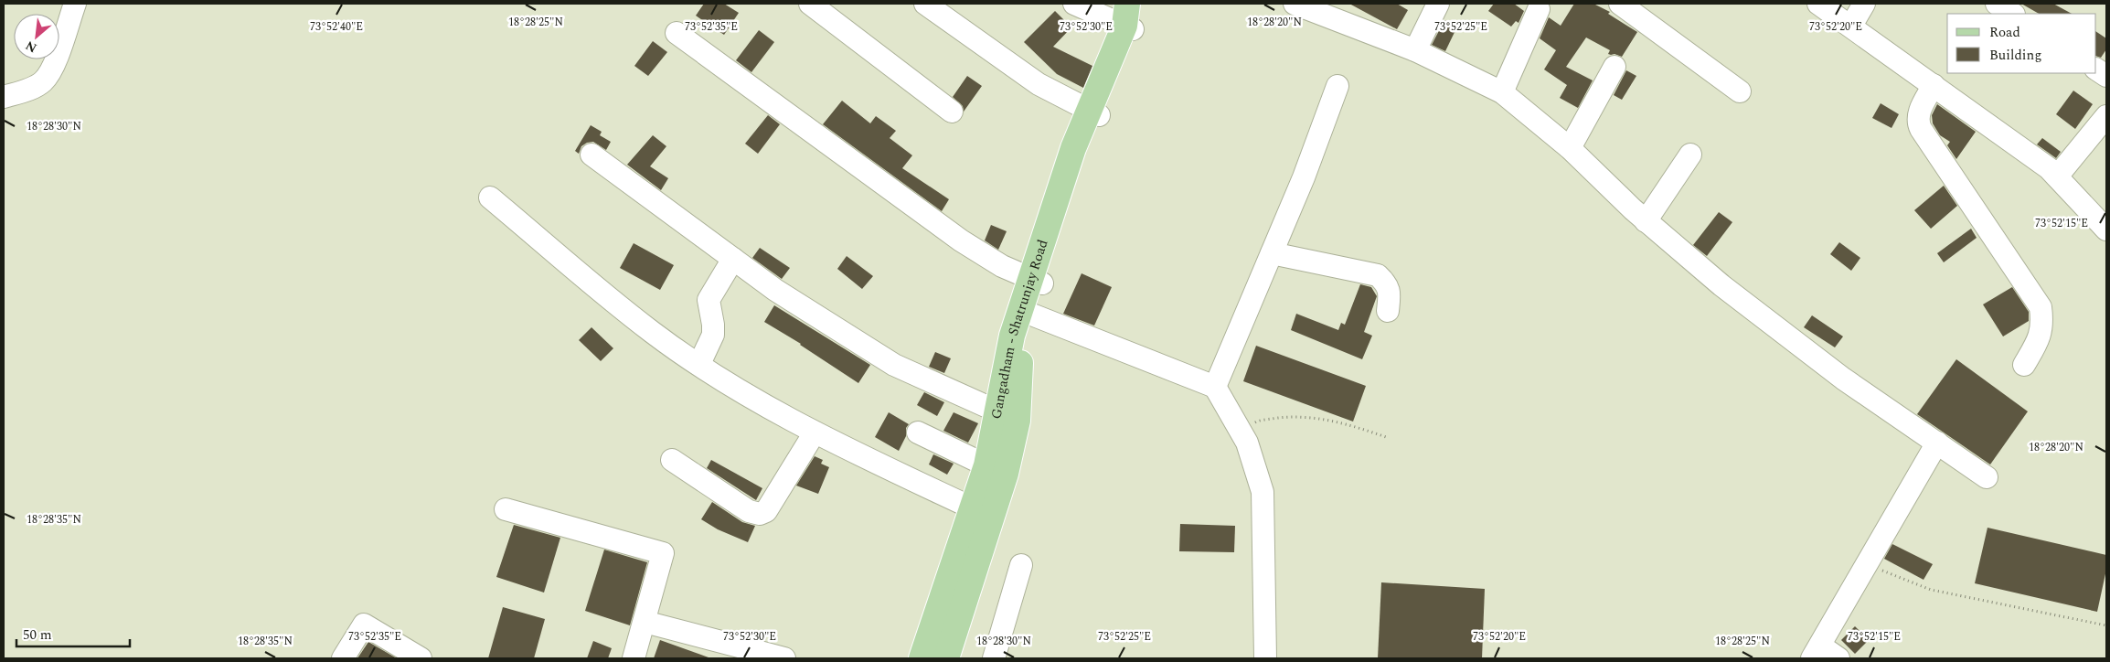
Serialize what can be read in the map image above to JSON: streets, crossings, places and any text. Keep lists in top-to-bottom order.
{
  "streets": {
    "main road": ["Gangadham - Shatrunjay Road"]
  },
  "legend": ["Road", "Building"],
  "scale_bar": "50 m",
  "north": "bottom left",
  "coordinates": [
    "18°28'25\"N",
    "18°28'20\"N",
    "73°52'40\"E",
    "73°52'35\"E",
    "73°52'30\"E",
    "73°52'25\"E",
    "73°52'20\"E",
    "18°28'30\"N",
    "73°52'15\"E",
    "18°28'35\"N"
  ]
}
